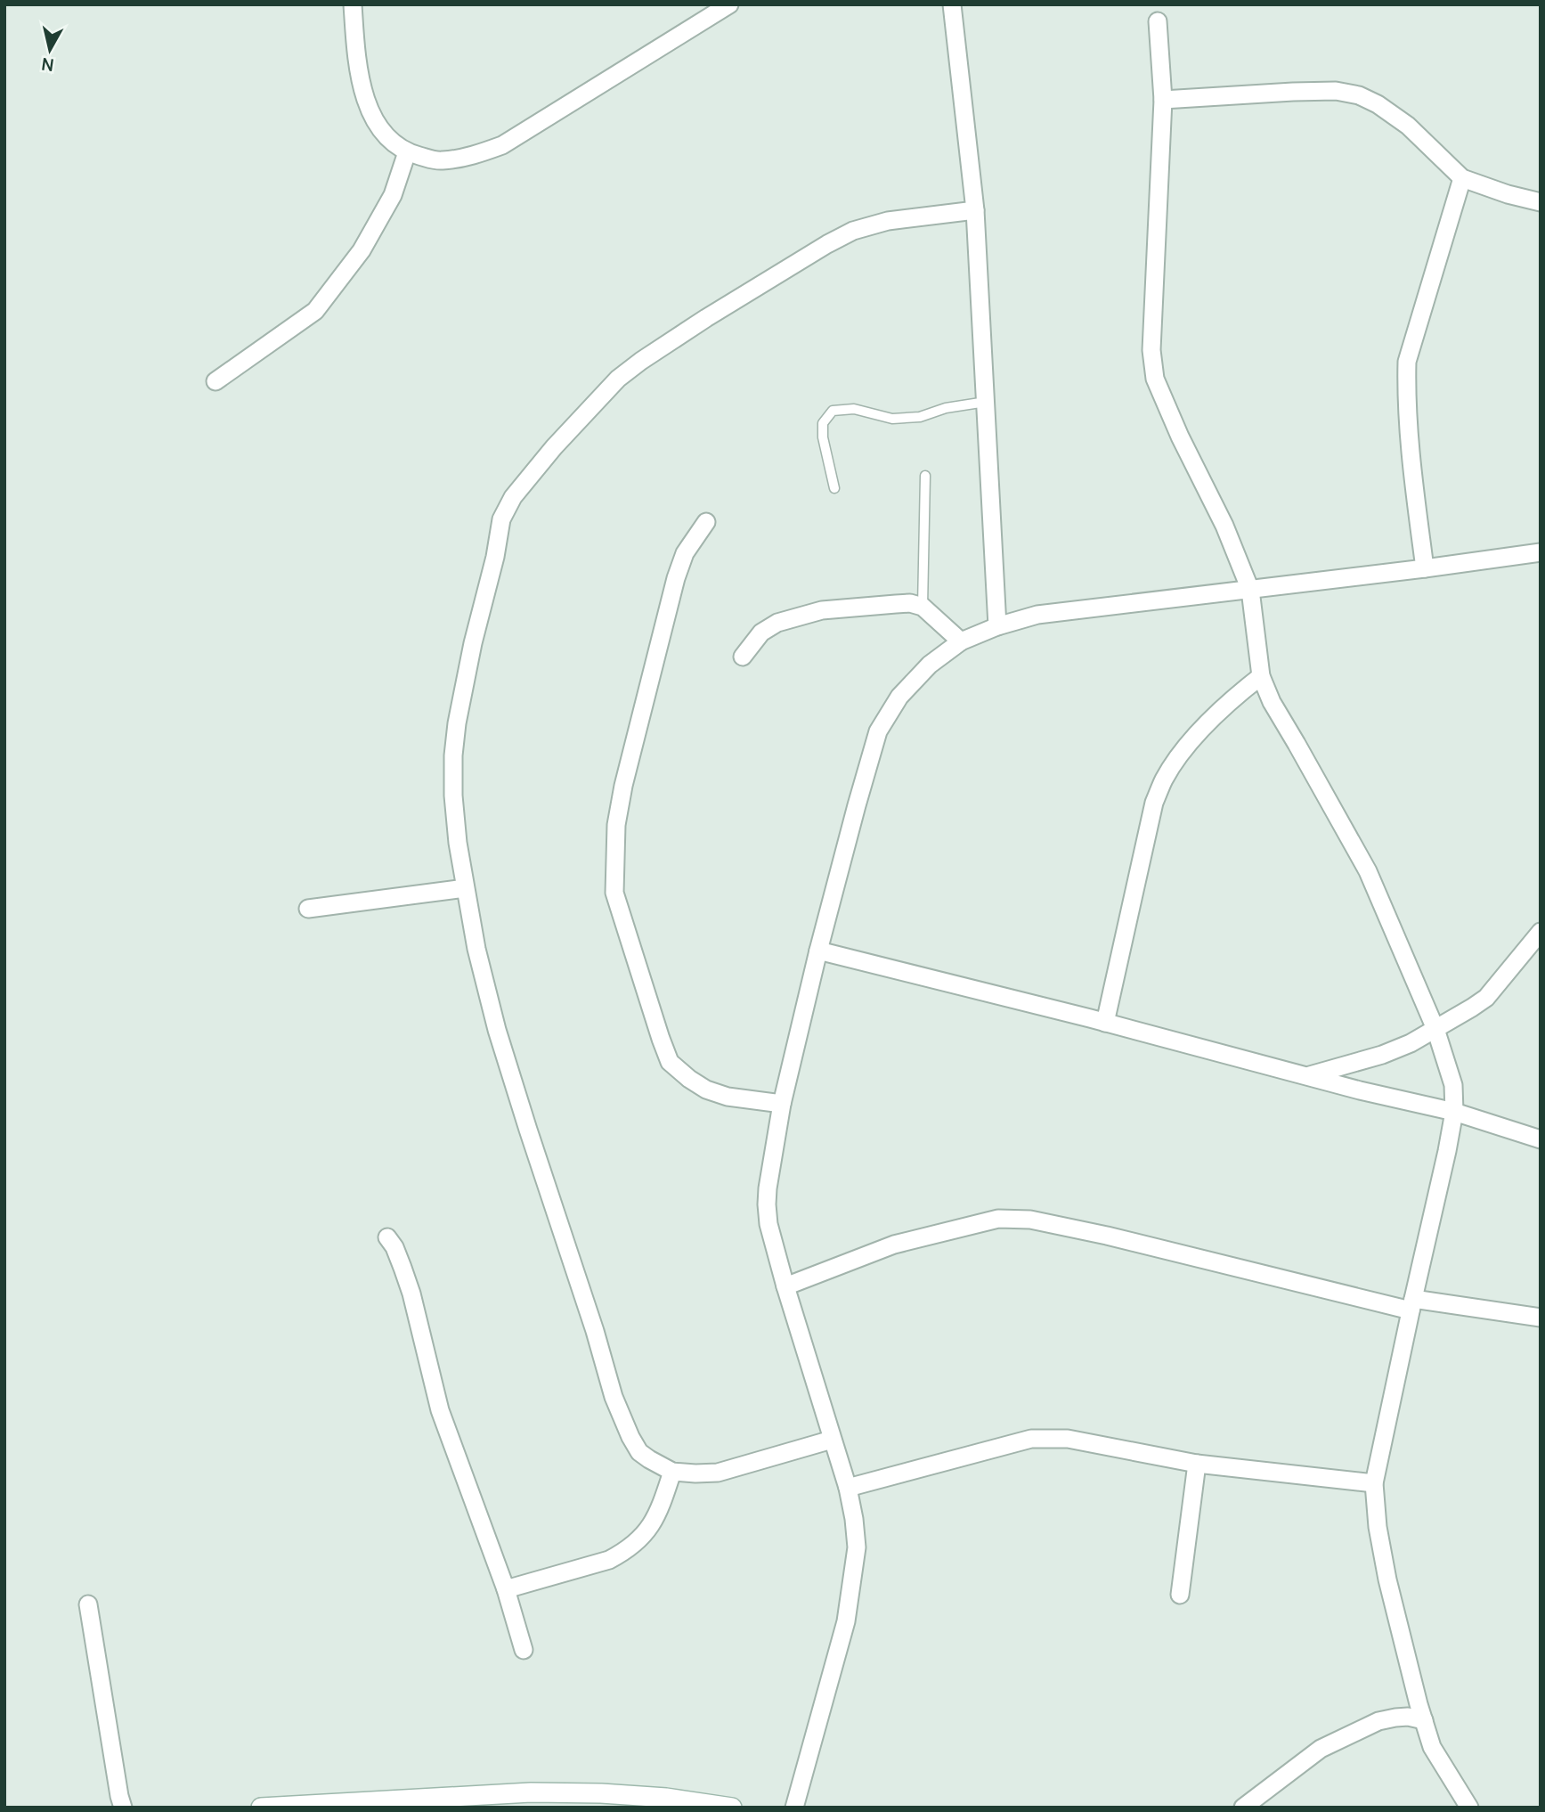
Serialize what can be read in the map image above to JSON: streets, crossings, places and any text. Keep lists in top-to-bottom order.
{
  "north": "bottom"
}
